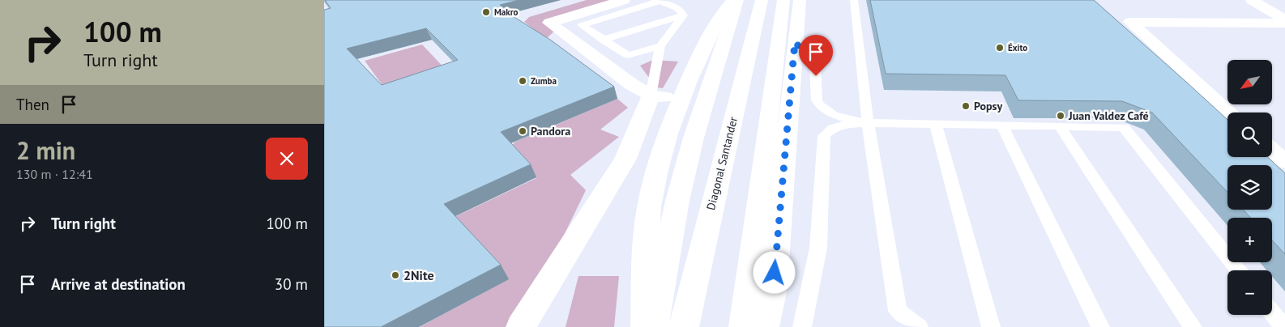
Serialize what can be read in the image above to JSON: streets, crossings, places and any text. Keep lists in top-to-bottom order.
{
  "streets": {
    "main road": ["Diagonal Santander"]
  },
  "places": [
    "Makro",
    "Éxito",
    "Zumba",
    "Popsy",
    "Juan Valdez Café",
    "Pandora",
    "2Nite"
  ],
  "north": "bottom left",
  "page": {
    "turn": ["100 m", "Turn right"],
    "map_buttons": ["+", "−"],
    "then": "Then",
    "heading": ["2 min", "130 m · 12:41"],
    "list": [
      {
        "name": "Turn right",
        "value": "100 m"
      },
      {
        "name": "Arrive at destination",
        "value": "30 m"
      }
    ]
  }
}
